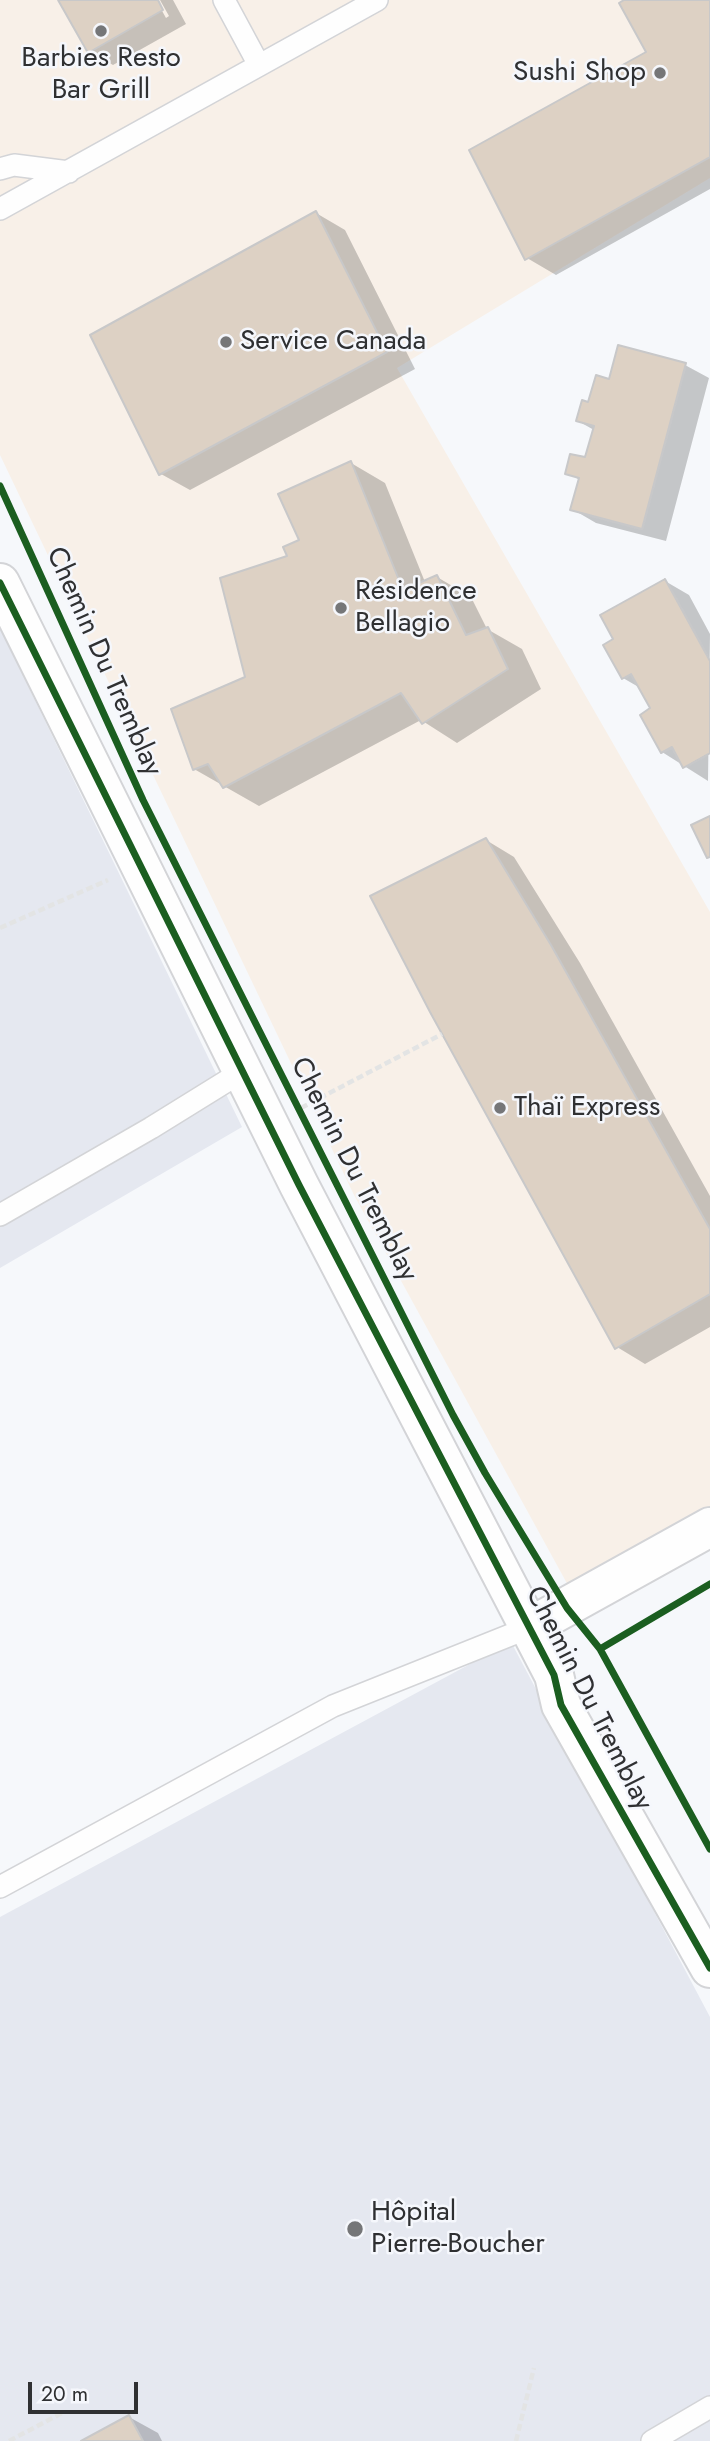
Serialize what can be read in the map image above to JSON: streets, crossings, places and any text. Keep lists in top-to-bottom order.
{
  "streets": {
    "street": ["Chemin Du Tremblay"]
  },
  "places": [
    "Barbies Resto Bar Grill",
    "Sushi Shop",
    "Service Canada",
    "Résidence Bellagio",
    "Thaï Express",
    "Hôpital Pierre-Boucher"
  ],
  "scale_bar": "20 m"
}
